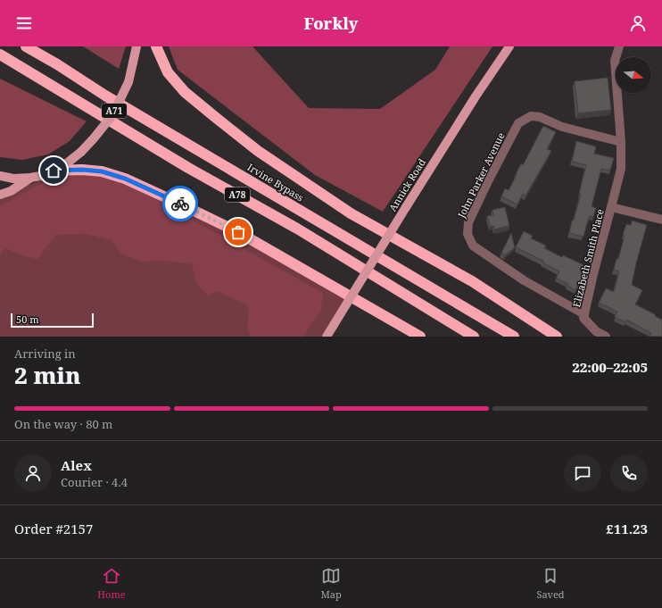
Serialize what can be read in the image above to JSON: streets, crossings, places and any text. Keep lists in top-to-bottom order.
{
  "streets": {
    "highway": ["Irvine Bypass", "A78"],
    "main road": ["A71", "Annick Road"],
    "street": ["John Parker Avenue", "Elizabeth Smith Place"]
  },
  "crossings": [
    ["John Parker Avenue", "Elizabeth Smith Place"]
  ],
  "scale_bar": "50 m",
  "north": "right",
  "page": {
    "header": "Forkly",
    "scale": "50 m",
    "heading": ["2 min", "Arriving in", "22:00–22:05"],
    "panel": [
      "Alex",
      "Courier · 4.4",
      "Order #2157",
      "£11.23"
    ],
    "bar": "On the way · 80 m",
    "tabs": ["Home", "Map", "Saved"]
  }
}
